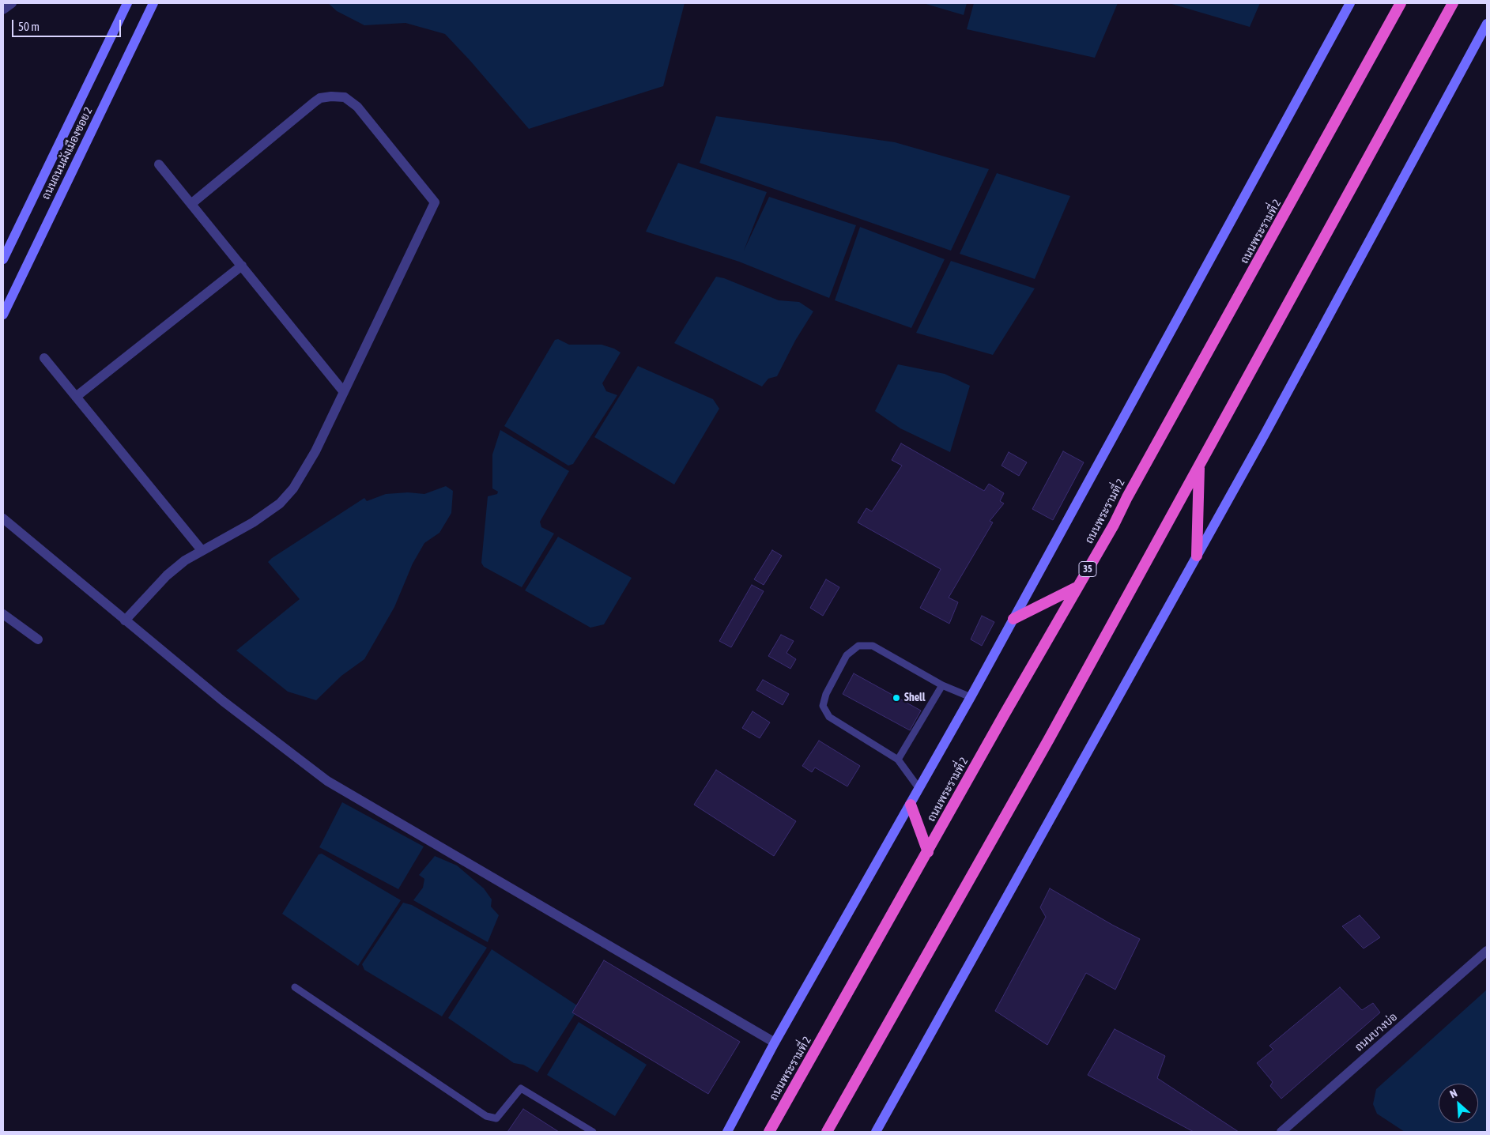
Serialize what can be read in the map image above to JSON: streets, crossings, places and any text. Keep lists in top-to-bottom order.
{
  "streets": {
    "highway": ["ถนนพระรามที่ 2", "35"],
    "main road": ["ถนนถนนผังเมืองซอย 2"],
    "street": ["ถนนบางบ่อ"]
  },
  "places": ["Shell"],
  "scale_bar": "50 m",
  "north": "top left"
}
